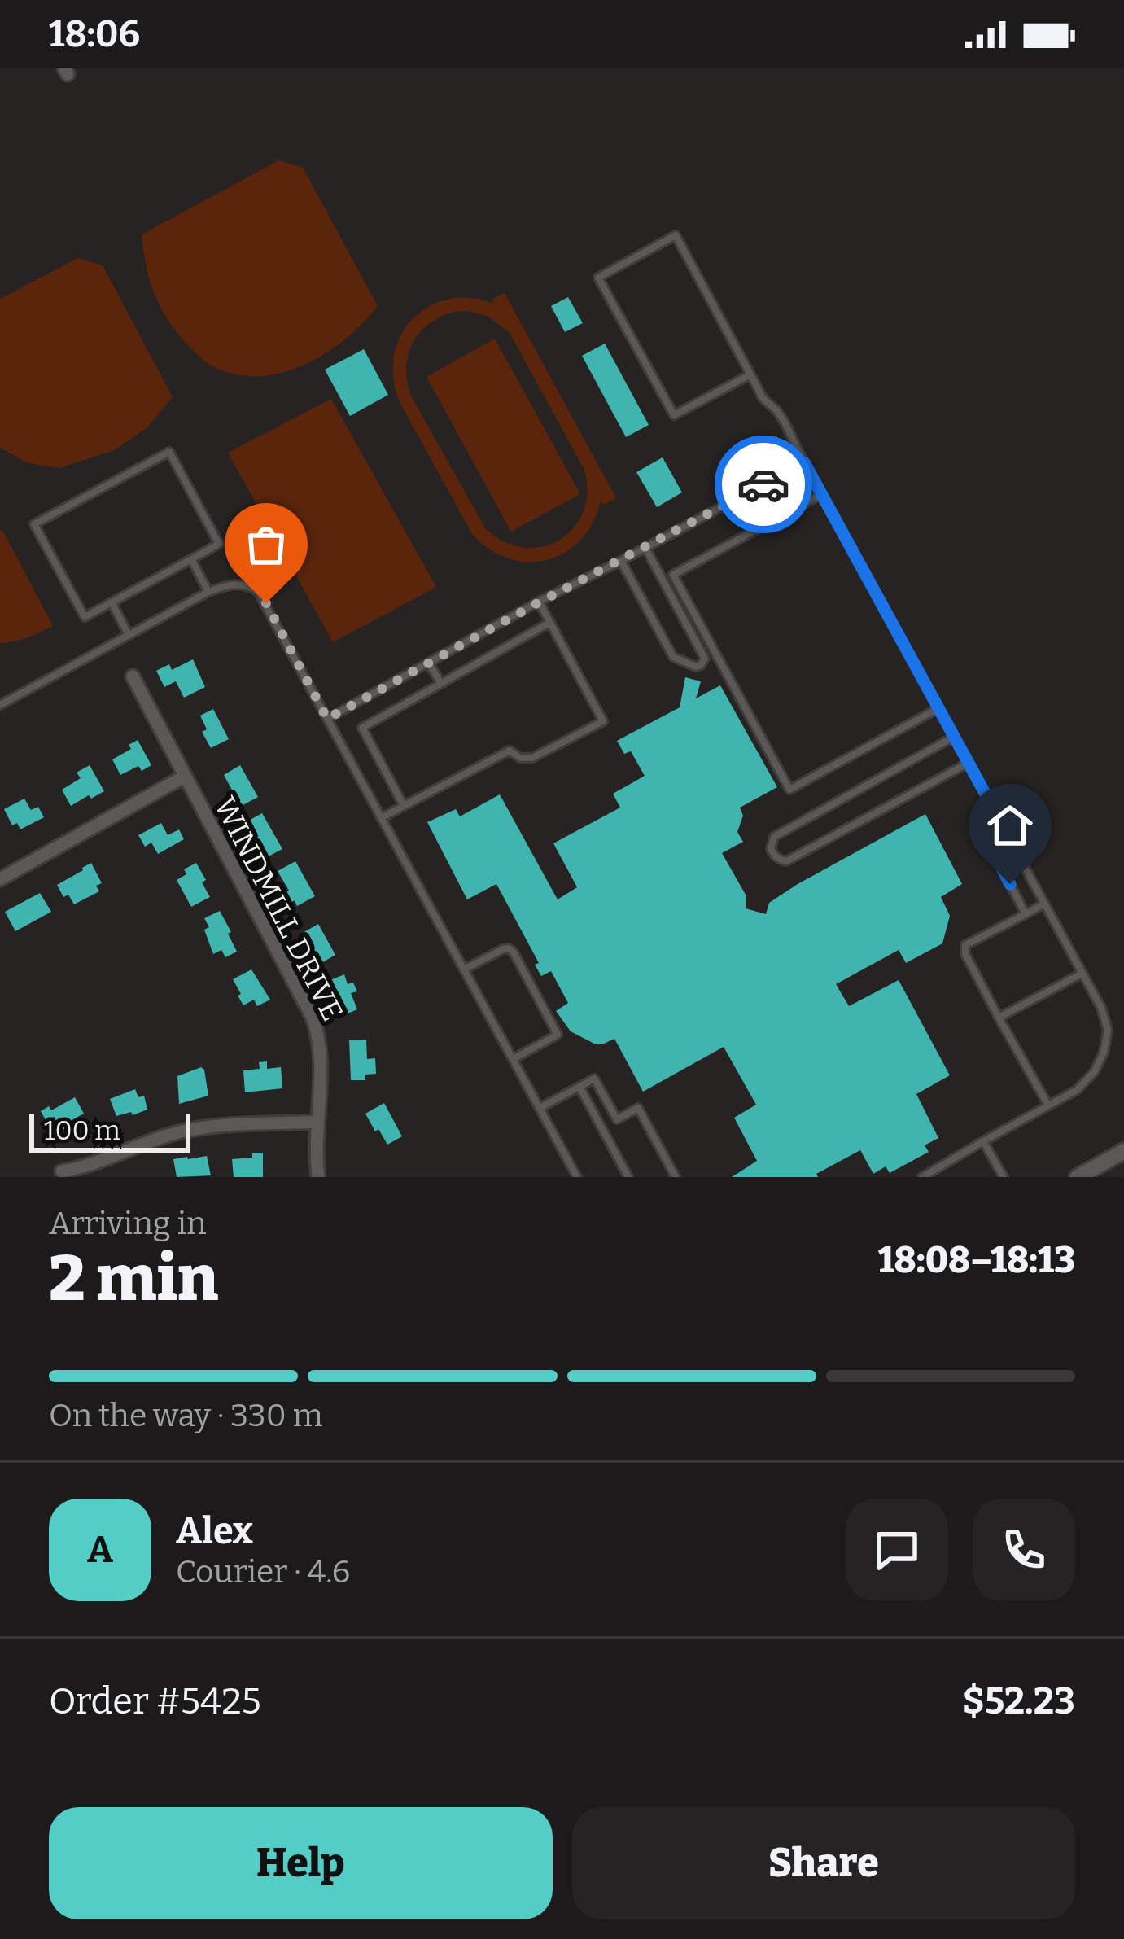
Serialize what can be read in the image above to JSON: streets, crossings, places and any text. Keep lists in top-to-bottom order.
{
  "streets": {
    "street": ["WINDMILL DRIVE"]
  },
  "scale_bar": "100 m",
  "page": {
    "status": "18:06",
    "scale": "100 m",
    "heading": ["2 min", "Arriving in", "18:08–18:13"],
    "panel": [
      "Alex",
      "Courier · 4.6",
      "Order #5425",
      "$52.23"
    ],
    "bar": "On the way · 330 m",
    "round": "A",
    "buttons": ["Help", "Share"]
  }
}
